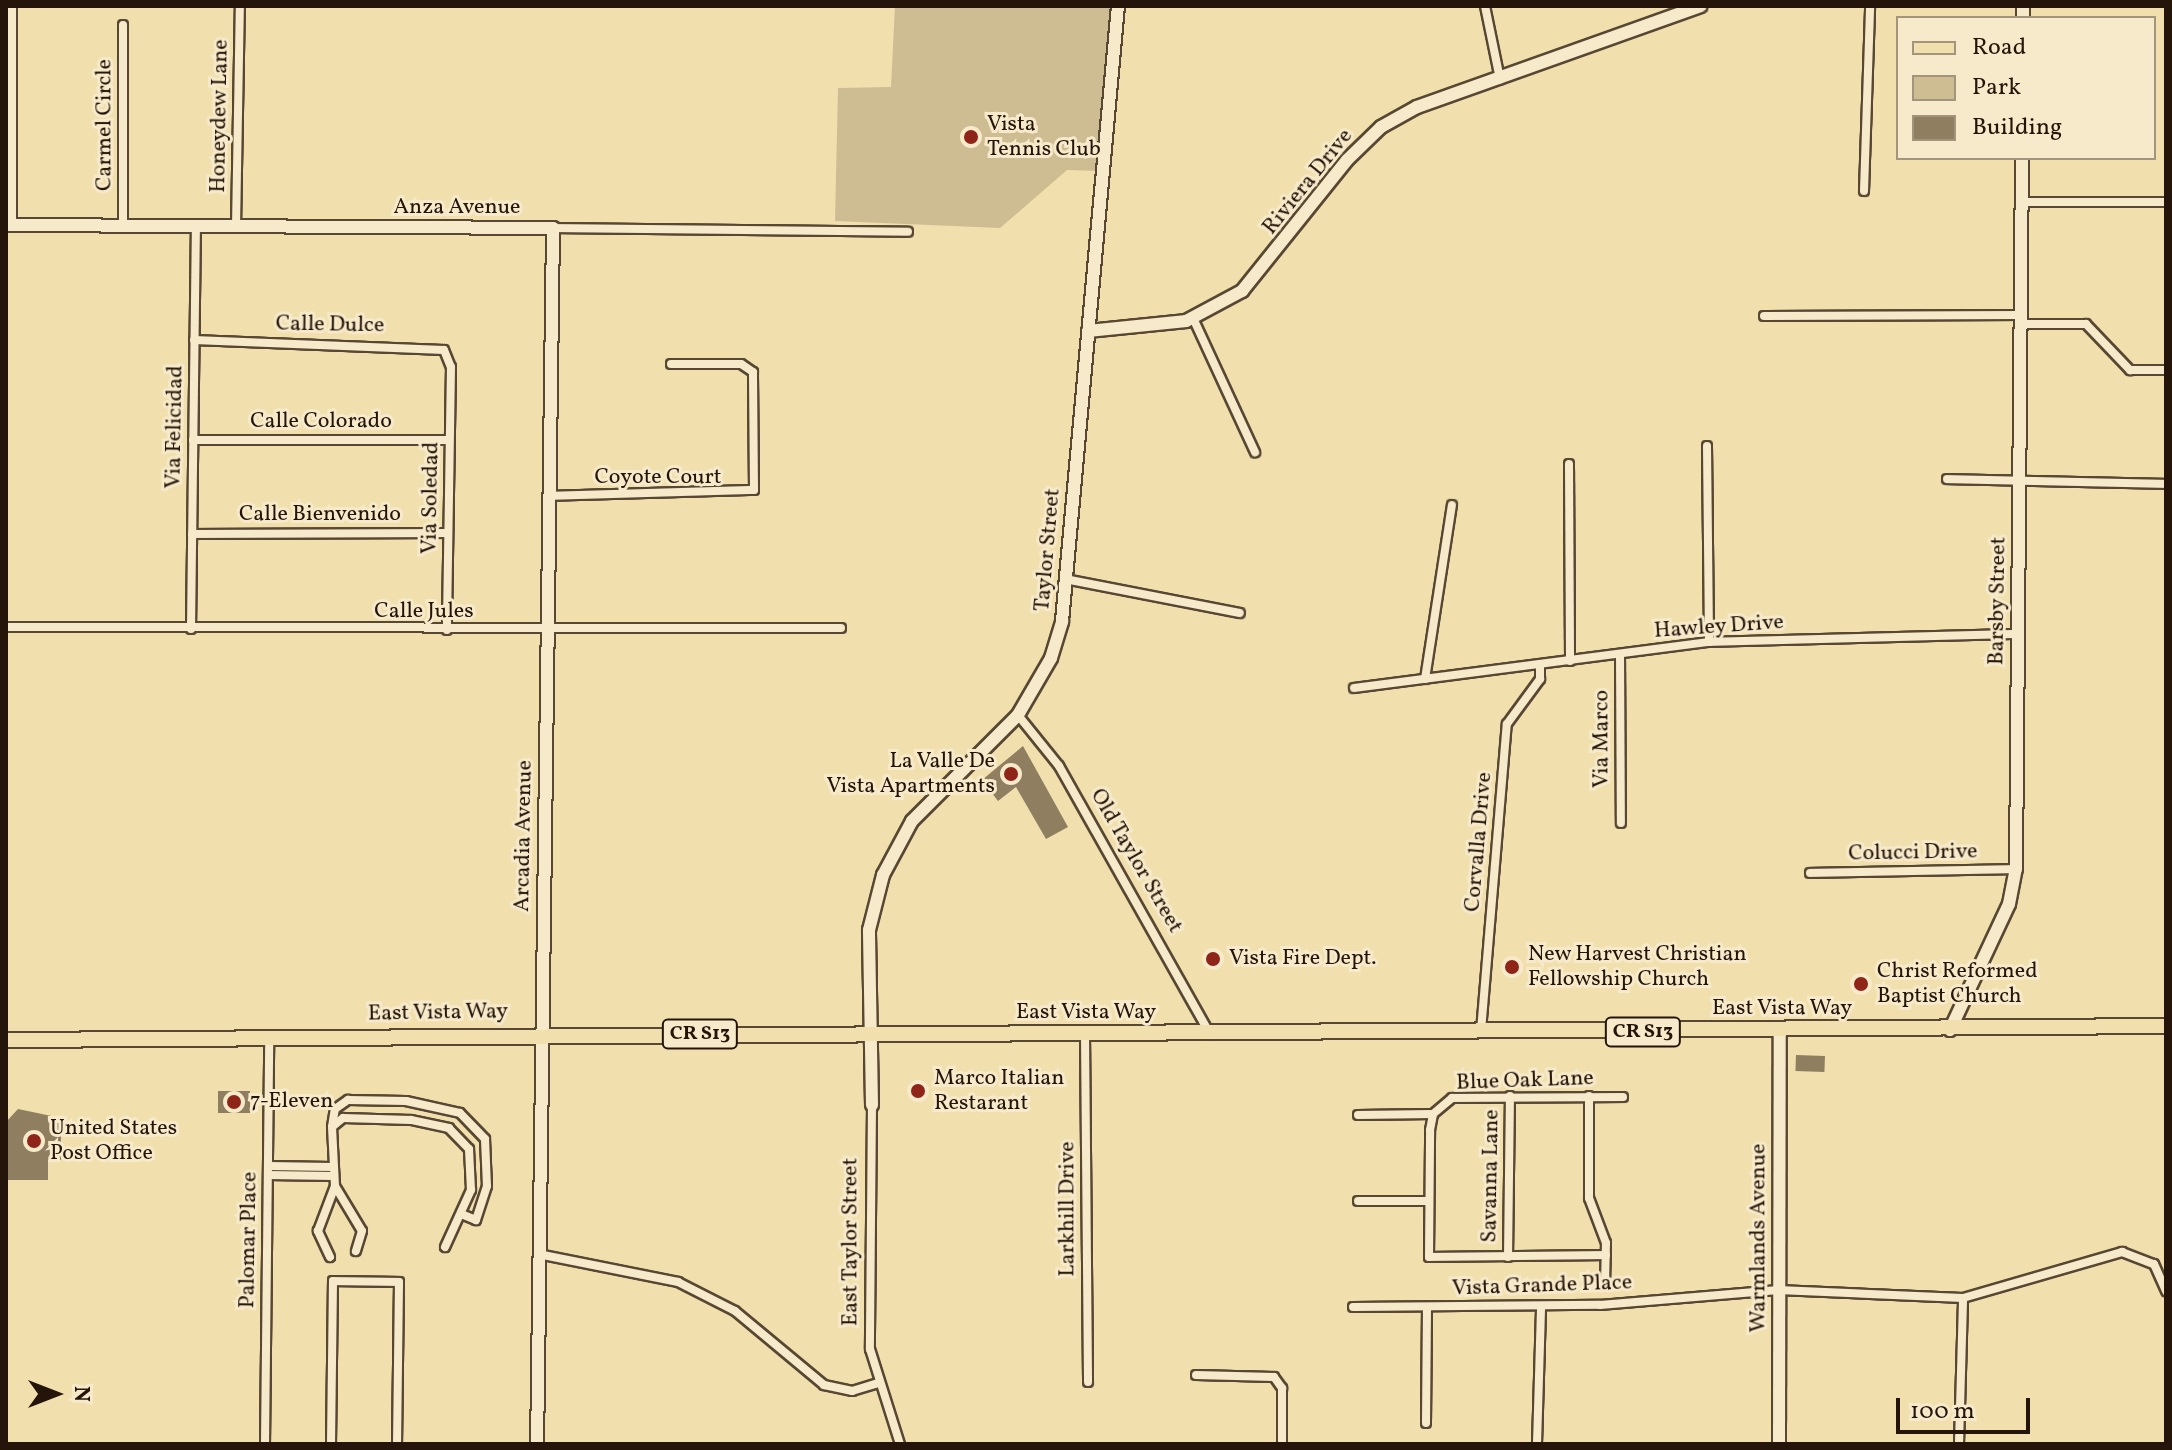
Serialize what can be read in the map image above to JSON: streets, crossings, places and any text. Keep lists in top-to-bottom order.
{
  "streets": {
    "main road": ["East Vista Way", "CR S13"],
    "street": [
      "Honeydew Lane",
      "Carmel Circle",
      "Riviera Drive",
      "Anza Avenue",
      "Calle Dulce",
      "Calle Colorado",
      "Via Felicidad",
      "Coyote Court",
      "Via Soledad",
      "Calle Bienvenido",
      "Taylor Street",
      "Barsby Street",
      "Calle Jules",
      "Hawley Drive",
      "Via Marco",
      "Arcadia Avenue",
      "Corvalla Drive",
      "Colucci Drive",
      "Old Taylor Street",
      "Blue Oak Lane",
      "Savanna Lane",
      "Larkhill Drive",
      "Warmlands Avenue",
      "Palomar Place",
      "East Taylor Street",
      "Vista Grande Place"
    ]
  },
  "crossings": [
    ["Honeydew Lane", "Anza Avenue"],
    ["Carmel Circle", "Anza Avenue"],
    ["Riviera Drive", "Taylor Street"],
    ["Anza Avenue", "Via Felicidad"],
    ["Anza Avenue", "Arcadia Avenue"],
    ["Calle Dulce", "Via Felicidad"],
    ["Calle Dulce", "Via Soledad"],
    ["Calle Colorado", "Via Felicidad"],
    ["Calle Colorado", "Via Soledad"],
    ["Via Felicidad", "Calle Bienvenido"],
    ["Via Felicidad", "Calle Jules"],
    ["Coyote Court", "Arcadia Avenue"],
    ["Via Soledad", "Calle Bienvenido"],
    ["Via Soledad", "Calle Jules"],
    ["Taylor Street", "Old Taylor Street"],
    ["Taylor Street", "East Vista Way"],
    ["Taylor Street", "East Taylor Street"],
    ["Barsby Street", "Hawley Drive"],
    ["Barsby Street", "Colucci Drive"],
    ["Barsby Street", "East Vista Way"],
    ["Calle Jules", "Arcadia Avenue"],
    ["Hawley Drive", "Via Marco"],
    ["Hawley Drive", "Corvalla Drive"],
    ["Arcadia Avenue", "East Vista Way"],
    ["Corvalla Drive", "East Vista Way"],
    ["Old Taylor Street", "East Vista Way"],
    ["East Vista Way", "Larkhill Drive"],
    ["East Vista Way", "Warmlands Avenue"],
    ["East Vista Way", "Palomar Place"],
    ["East Vista Way", "East Taylor Street"],
    ["Blue Oak Lane", "Savanna Lane"],
    ["Warmlands Avenue", "Vista Grande Place"]
  ],
  "places": [
    "Vista Tennis Club",
    "La Valle De Vista Apartments",
    "Vista Fire Dept.",
    "New Harvest Christian Fellowship Church",
    "Christ Reformed Baptist Church",
    "Marco Italian Restarant",
    "7-Eleven",
    "United States Post Office"
  ],
  "legend": ["Road", "Park", "Building"],
  "scale_bar": "100 m",
  "north": "right"
}
